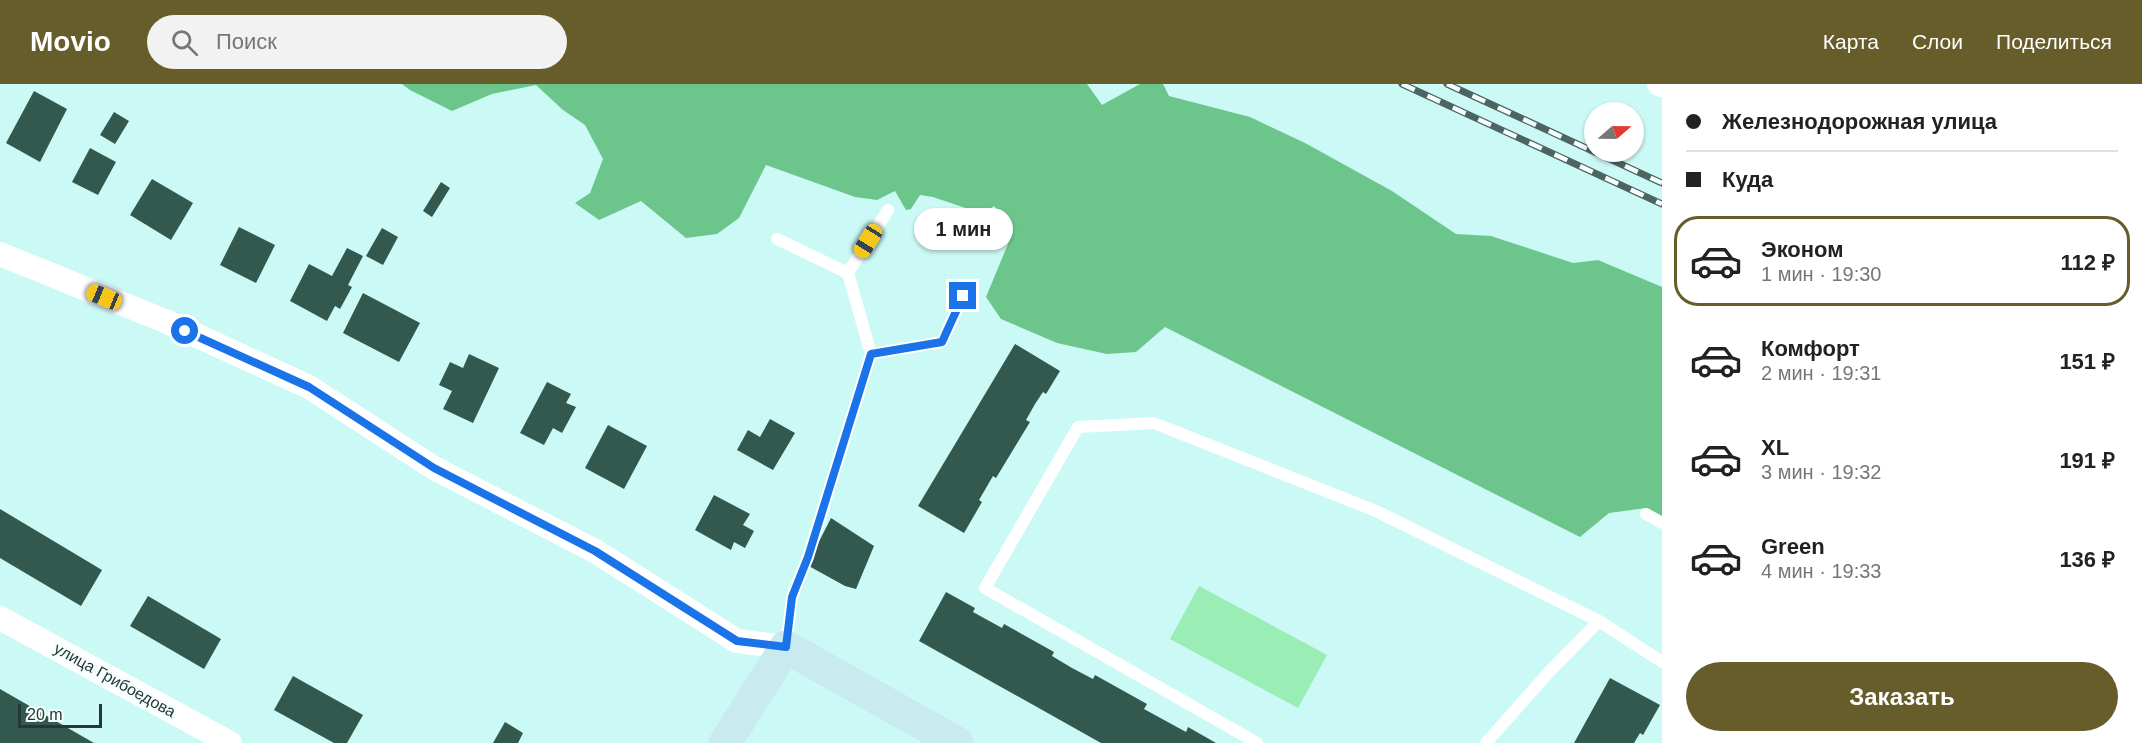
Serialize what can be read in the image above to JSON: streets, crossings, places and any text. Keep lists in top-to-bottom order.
{
  "streets": {
    "street": ["улица Грибоедова"]
  },
  "scale_bar": "20 m",
  "north": "right",
  "page": {
    "header": "Movio",
    "search": "Поиск",
    "nav": ["Карта", "Слои", "Поделиться"],
    "banner": ["Железнодорожная улица", "Куда"],
    "bubble": "1 мин",
    "list": [
      {
        "name": "Эконом",
        "note": "1 мин · 19:30",
        "value": "112 ₽"
      },
      {
        "name": "Комфорт",
        "note": "2 мин · 19:31",
        "value": "151 ₽"
      },
      {
        "name": "XL",
        "note": "3 мин · 19:32",
        "value": "191 ₽"
      },
      {
        "name": "Green",
        "note": "4 мин · 19:33",
        "value": "136 ₽"
      }
    ],
    "buttons": "Заказать",
    "scale": "20 m"
  }
}
